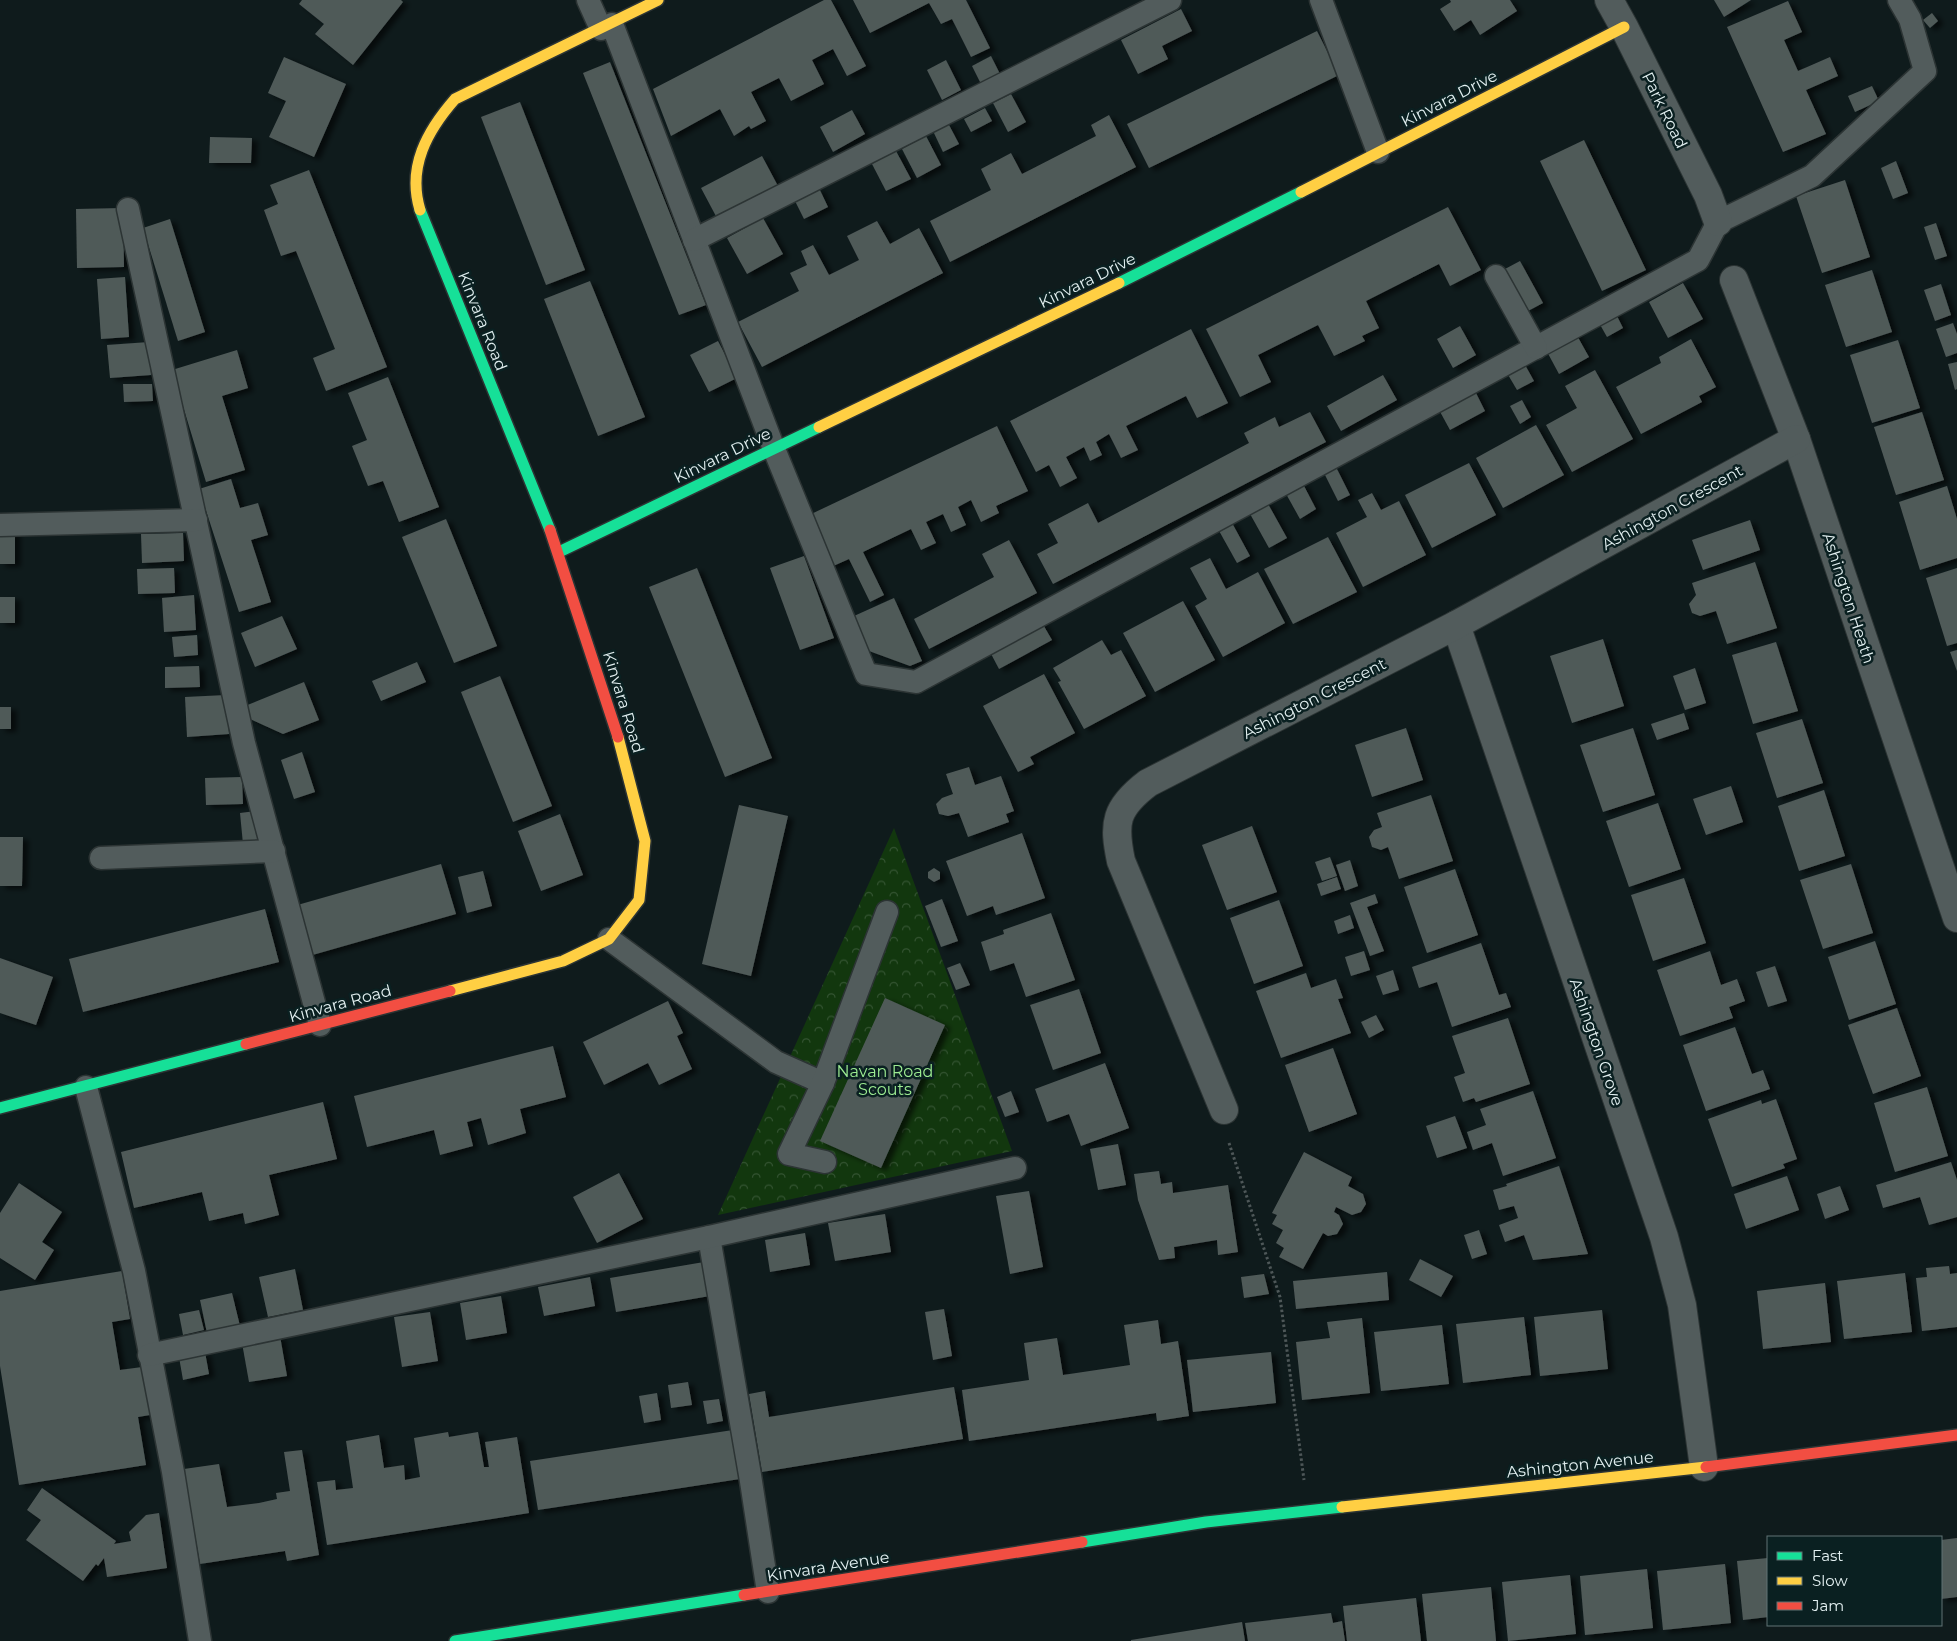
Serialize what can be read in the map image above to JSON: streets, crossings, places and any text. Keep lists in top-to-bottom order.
{
  "streets": {
    "street": [
      "Kinvara Drive",
      "Park Road",
      "Kinvara Road",
      "Ashington Crescent",
      "Ashington Heath",
      "Ashington Grove",
      "Ashington Avenue",
      "Kinvara Avenue"
    ]
  },
  "crossings": [
    ["Kinvara Drive", "Park Road"],
    ["Kinvara Drive", "Kinvara Road"],
    ["Ashington Crescent", "Ashington Heath"],
    ["Ashington Crescent", "Ashington Grove"],
    ["Ashington Grove", "Ashington Avenue"],
    ["Ashington Avenue", "Kinvara Avenue"]
  ],
  "parks": ["Navan Road Scouts"],
  "legend": ["Fast", "Slow", "Jam"]
}
